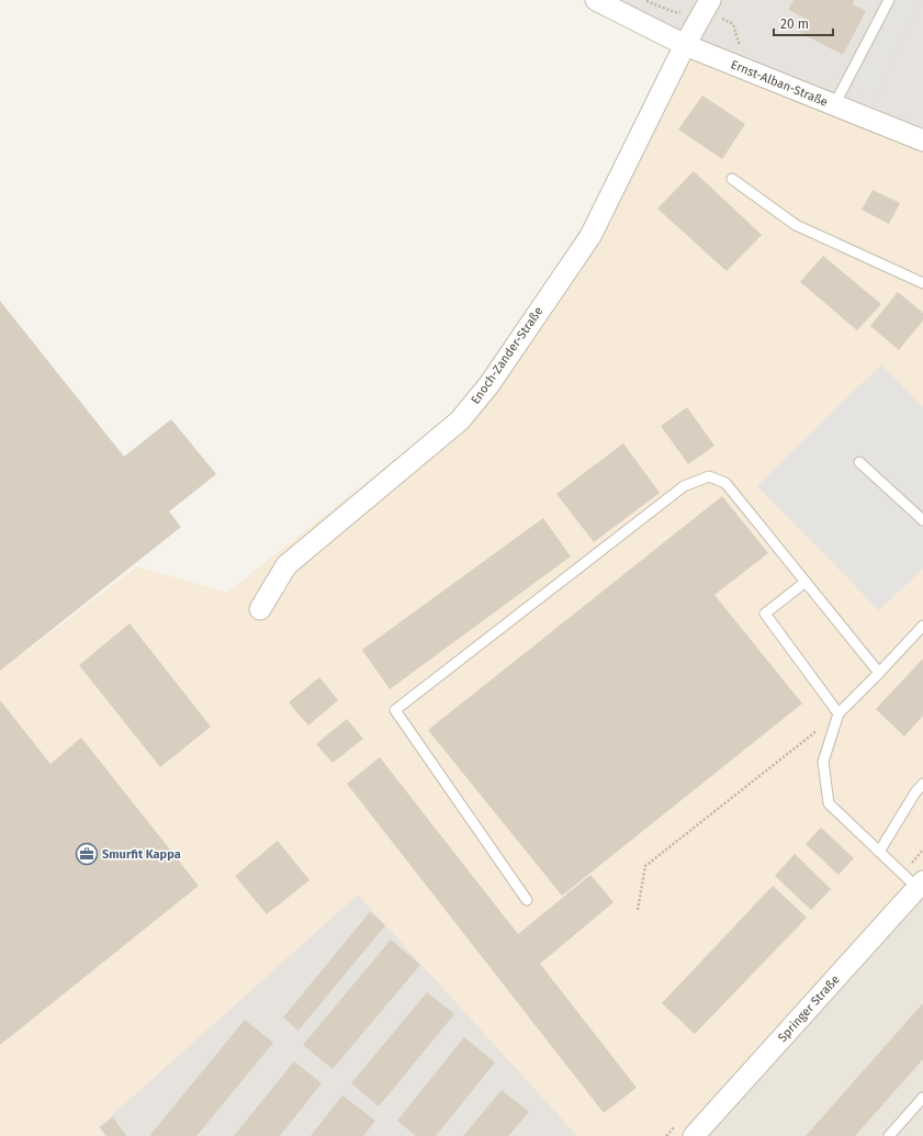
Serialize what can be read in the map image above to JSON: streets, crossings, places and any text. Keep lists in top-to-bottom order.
{
  "streets": {
    "street": ["Ernst-Alban-Straße", "Enoch-Zander-Straße", "Springer Straße"]
  },
  "crossings": [
    ["Ernst-Alban-Straße", "Enoch-Zander-Straße"]
  ],
  "places": {
    "office": ["Smurfit Kappa"]
  },
  "scale_bar": "20 m"
}
